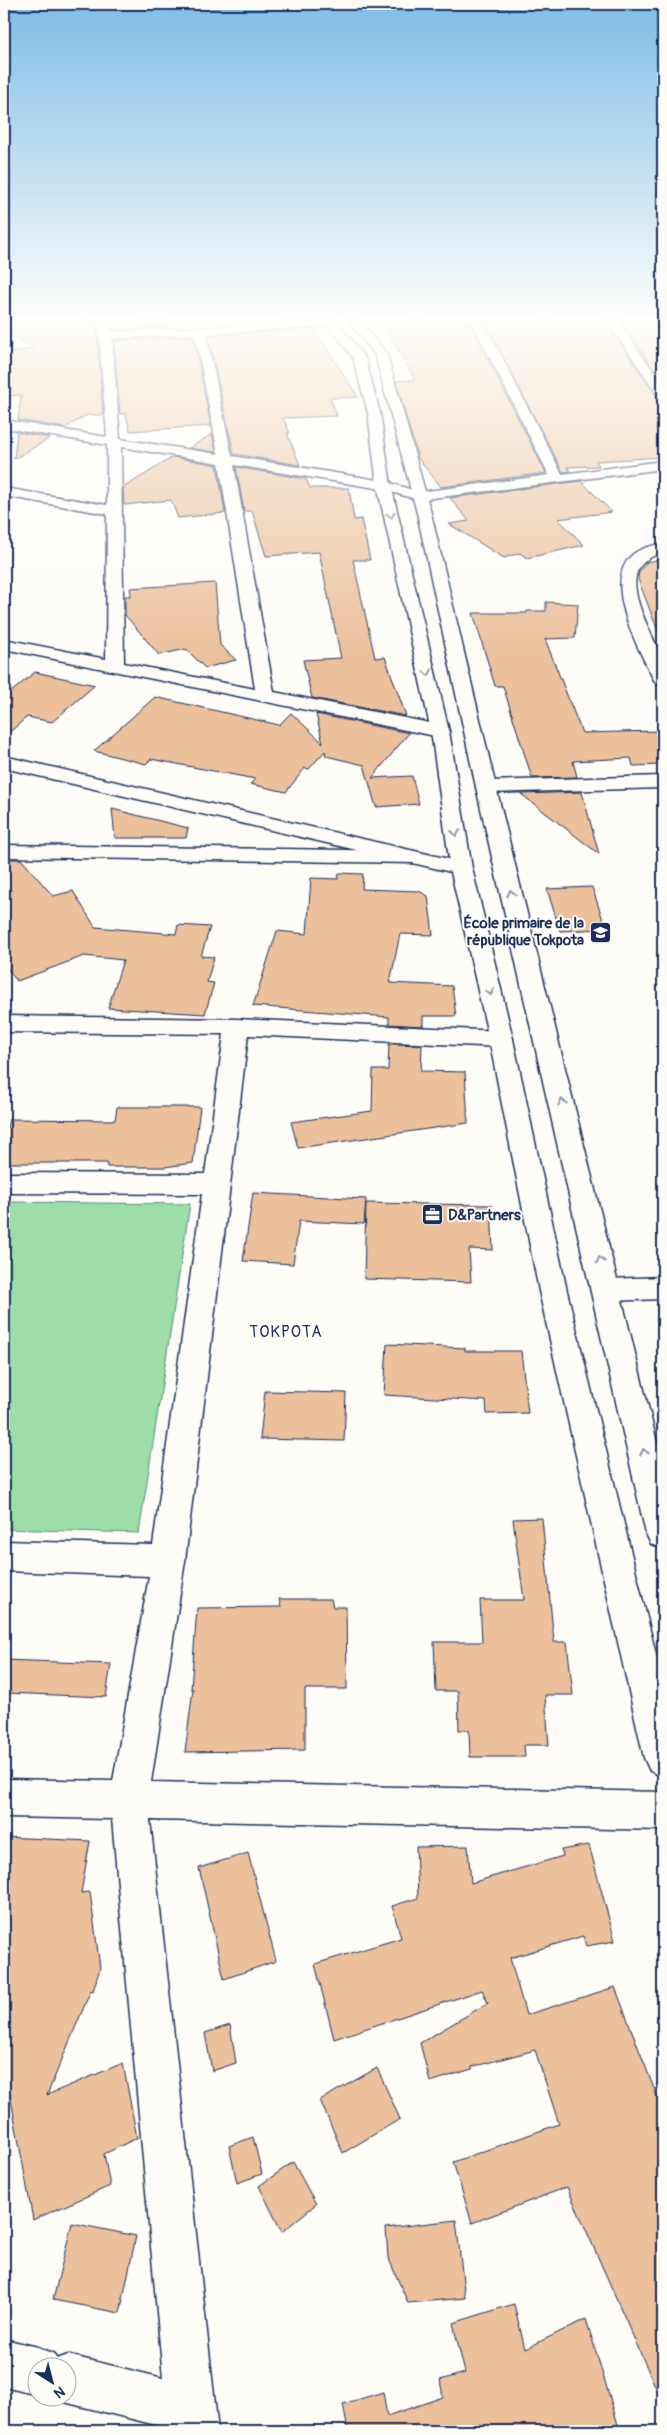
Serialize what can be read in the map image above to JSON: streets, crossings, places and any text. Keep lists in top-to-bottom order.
{
  "districts": ["TOKPOTA"],
  "places": {
    "school or university": ["École primaire de la république Tokpota"],
    "office": ["D&Partners"]
  },
  "north": "bottom right"
}
